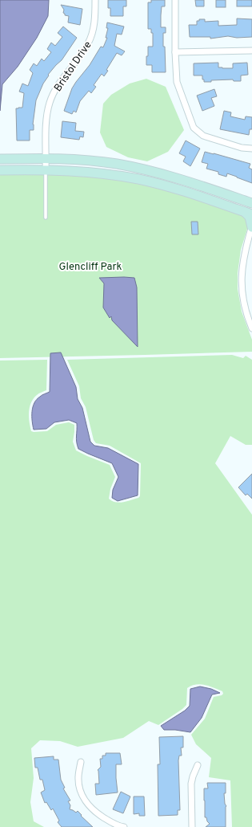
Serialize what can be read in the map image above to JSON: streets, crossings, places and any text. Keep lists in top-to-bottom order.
{
  "streets": {
    "street": ["Bristol Drive"]
  },
  "parks": ["Glencliff Park"]
}
